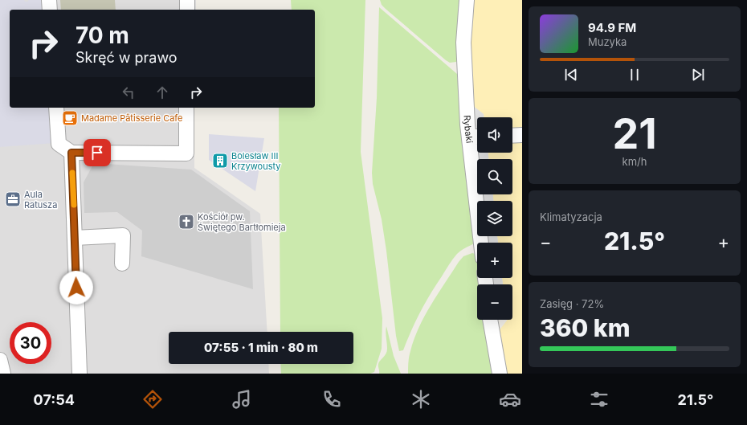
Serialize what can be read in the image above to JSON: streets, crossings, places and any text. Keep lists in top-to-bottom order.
{
  "streets": {
    "street": ["Rybaki"]
  },
  "places": {
    "cafe": ["Madame Pâtisserie Cafe"],
    "building": ["Bolesław III Krzywousty"],
    "office": ["Aula Ratusza"],
    "church": ["Kościół pw. Świętego Bartłomieja"]
  },
  "page": {
    "turn": ["70 m", "Skręć w prawo"],
    "song": ["94.9 FM", "Muzyka"],
    "tile": [
      ["21", "km/h"],
      "Klimatyzacja",
      ["Zasięg · 72%", "360 km"]
    ],
    "map_buttons": ["+", "−"],
    "heat": ["−", "21.5°", "+"],
    "limit": "30",
    "trip": "07:55 · 1 min · 80 m",
    "tabs": ["07:54", "21.5°"]
  }
}
